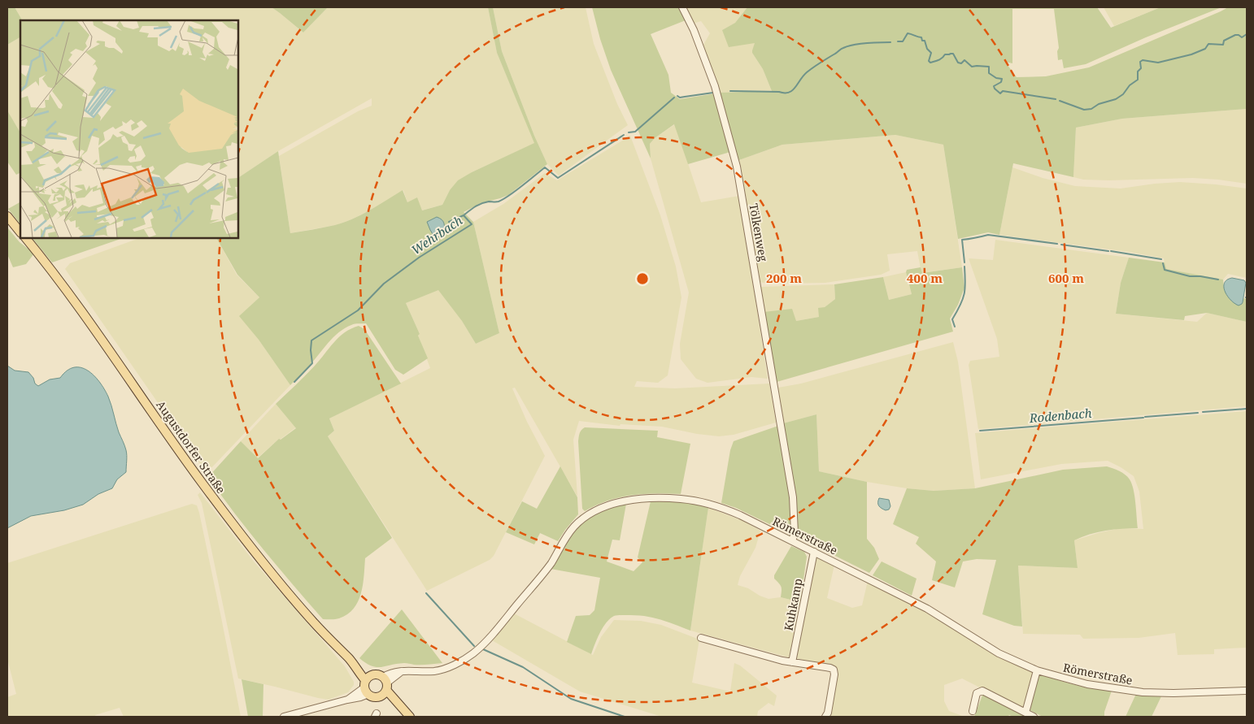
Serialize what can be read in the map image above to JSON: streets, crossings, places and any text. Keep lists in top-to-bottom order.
{
  "streets": {
    "main road": ["Augustdorfer Straße"],
    "street": ["Tölkenweg", "Römerstraße", "Kuhkamp"]
  },
  "crossings": [
    ["Tölkenweg", "Römerstraße"],
    ["Römerstraße", "Kuhkamp"]
  ],
  "water": ["Wehrbach", "Rodenbach"],
  "rings": ["200 m", "400 m", "600 m"]
}
